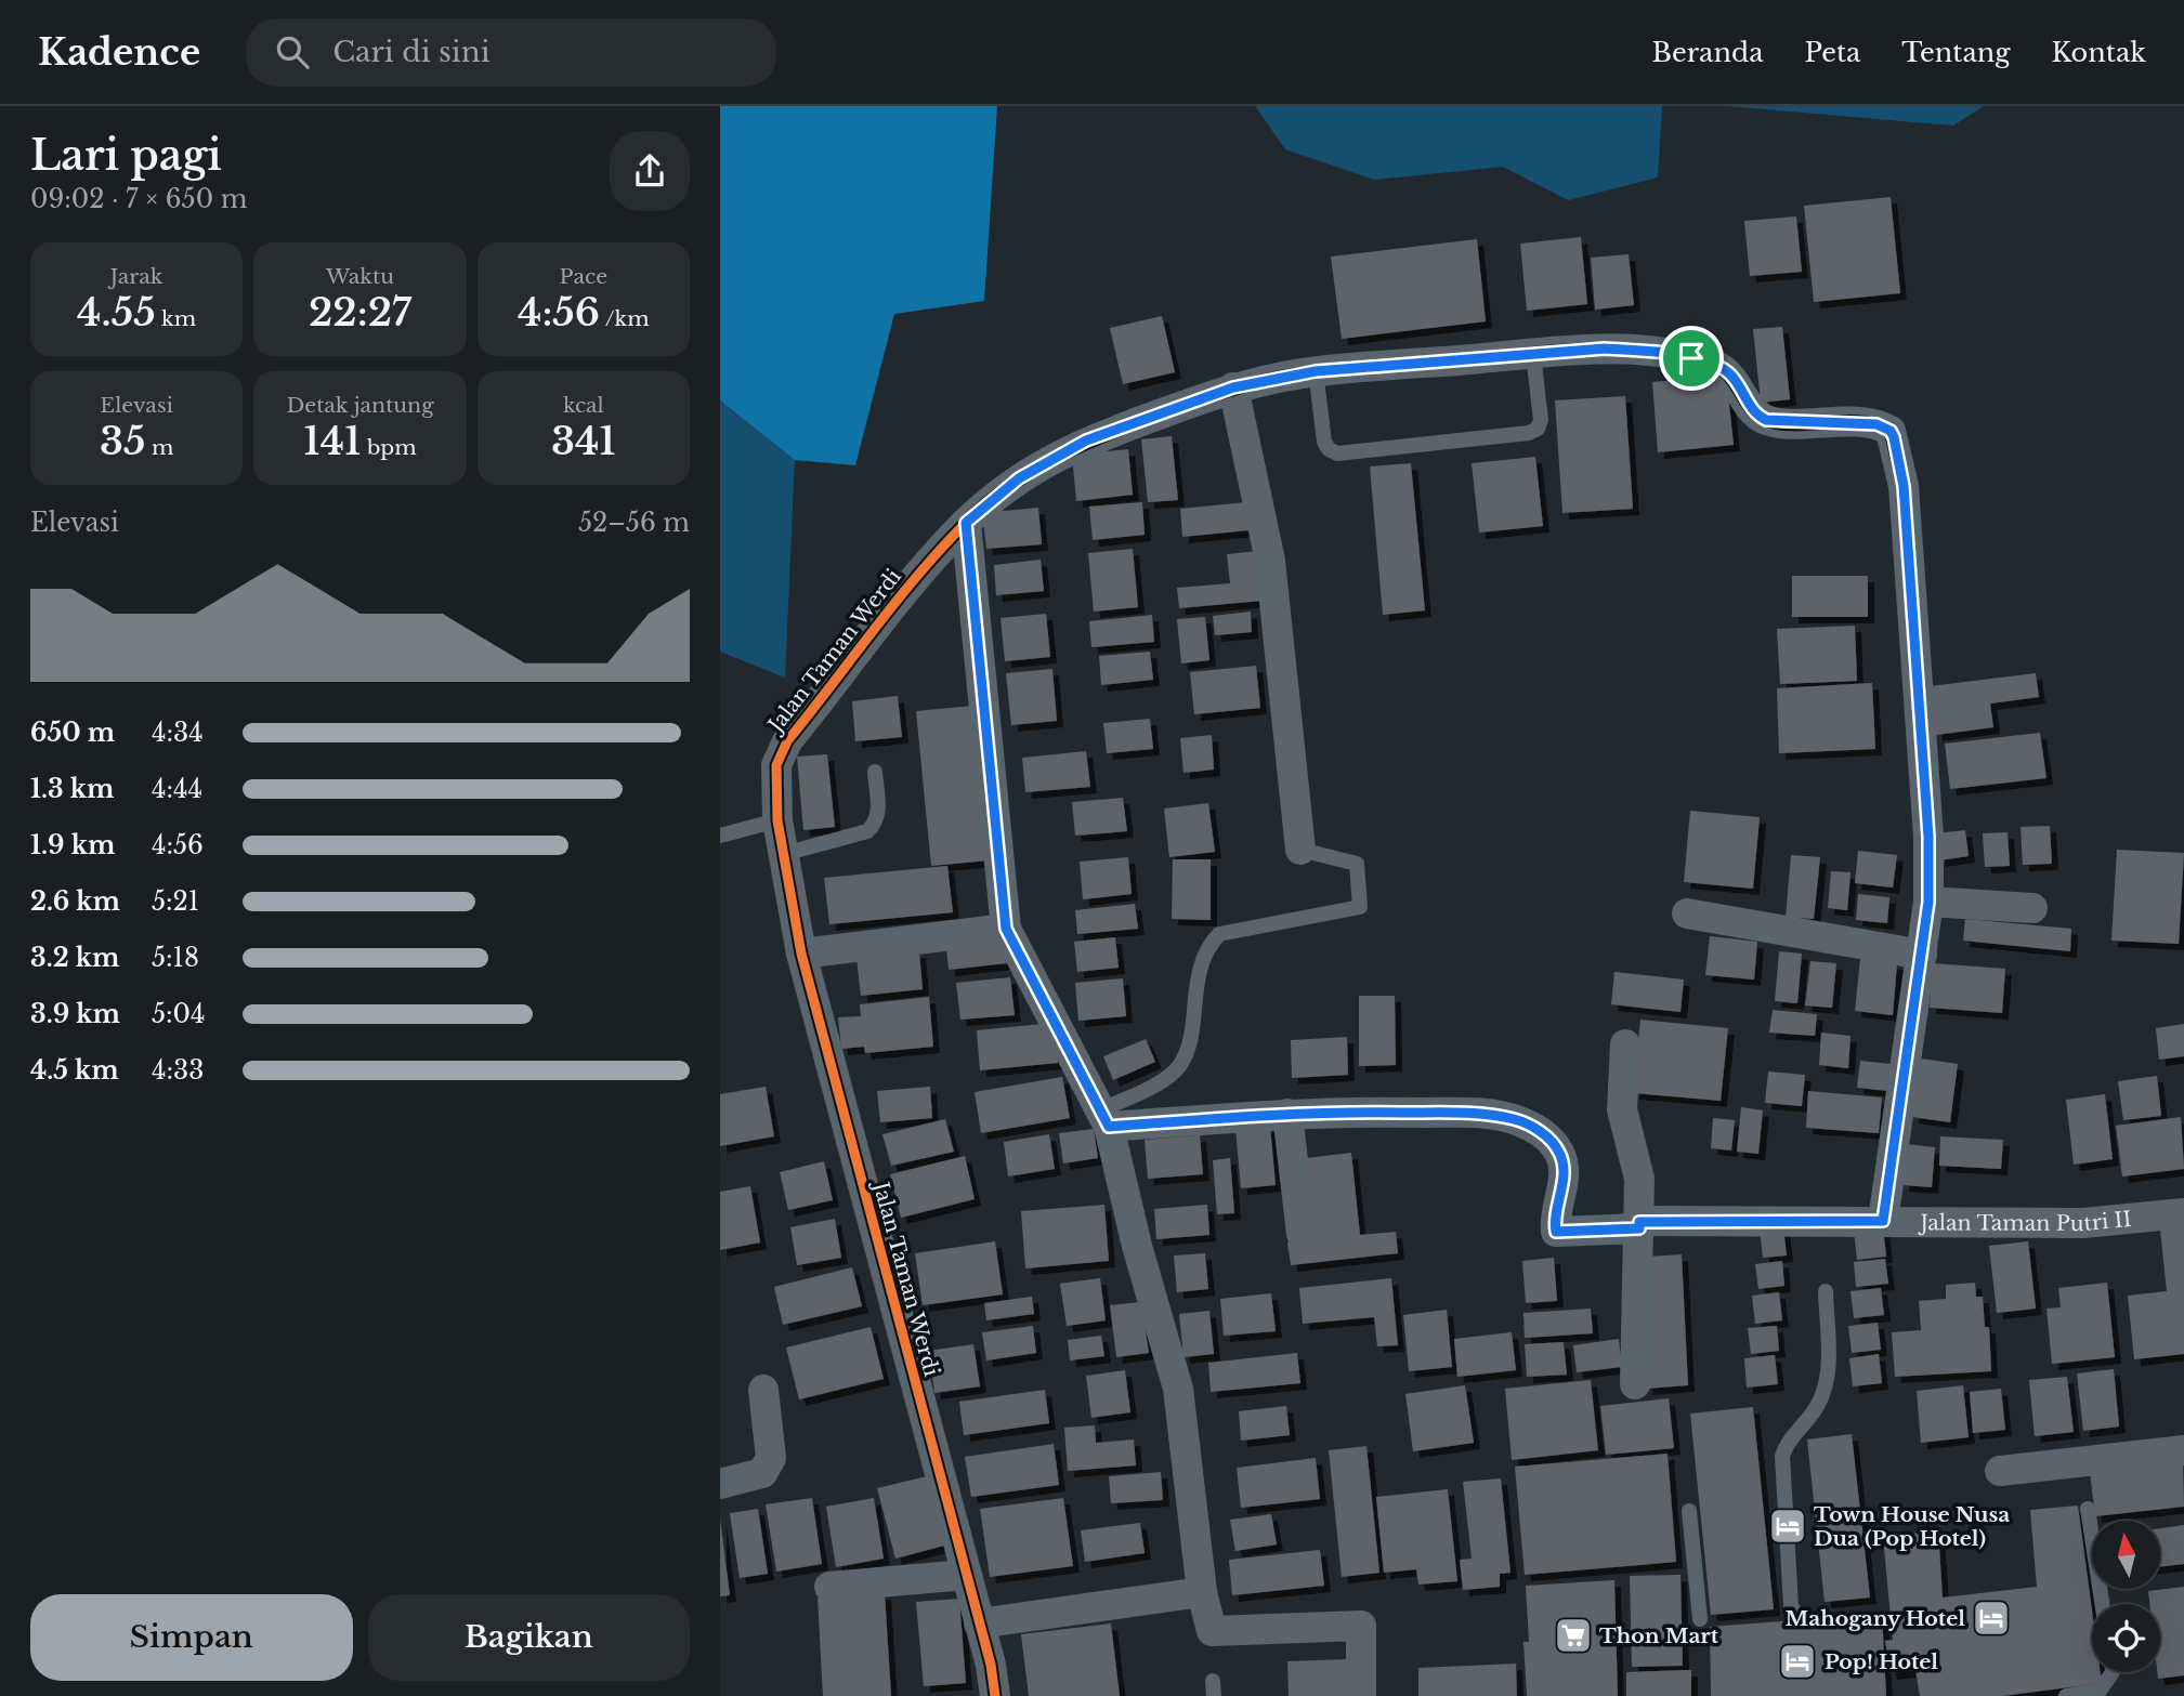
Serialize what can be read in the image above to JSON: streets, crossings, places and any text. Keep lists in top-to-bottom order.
{
  "streets": {
    "street": ["Jalan Taman Werdi", "Jalan Taman Putri II"]
  },
  "places": {
    "hotel": ["Town House Nusa Dua (Pop Hotel)", "Mahogany Hotel", "Pop! Hotel"],
    "supermarket": ["Thon Mart"]
  },
  "north": "top",
  "page": {
    "header": "Kadence",
    "search": "Cari di sini",
    "nav": [
      "Beranda",
      "Peta",
      "Tentang",
      "Kontak"
    ],
    "heading": ["Lari pagi", "09:02 · 7 × 650 m"],
    "stats": [
      ["Jarak", "4.55 km"],
      ["Waktu", "22:27"],
      ["Pace", "4:56 /km"],
      ["Elevasi", "35 m"],
      ["Detak jantung", "141 bpm"],
      ["kcal", "341"]
    ],
    "chart": ["Elevasi", "52–56 m"],
    "list": [
      {
        "name": "650 m",
        "note": "4:34"
      },
      {
        "name": "1.3 km",
        "note": "4:44"
      },
      {
        "name": "1.9 km",
        "note": "4:56"
      },
      {
        "name": "2.6 km",
        "note": "5:21"
      },
      {
        "name": "3.2 km",
        "note": "5:18"
      },
      {
        "name": "3.9 km",
        "note": "5:04"
      },
      {
        "name": "4.5 km",
        "note": "4:33"
      }
    ],
    "buttons": ["Simpan", "Bagikan"]
  }
}
